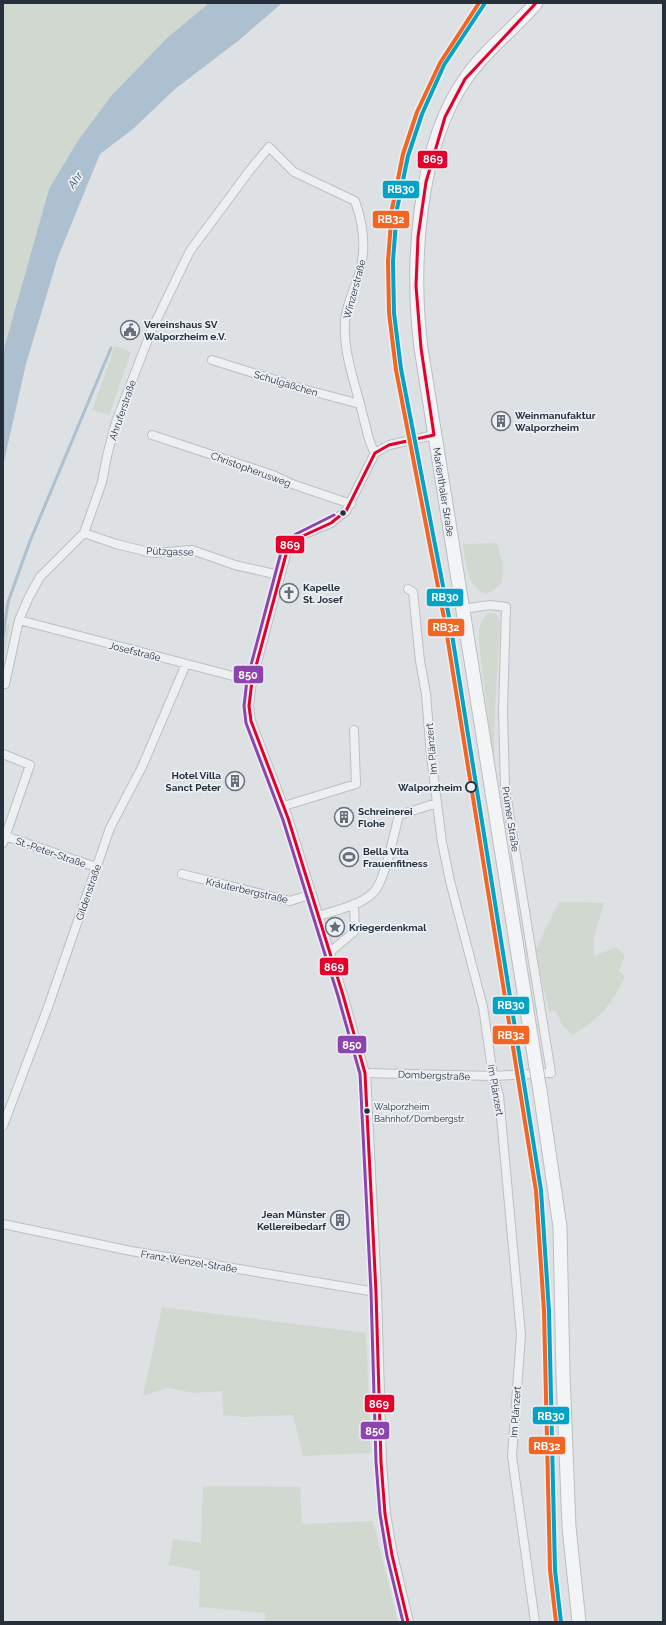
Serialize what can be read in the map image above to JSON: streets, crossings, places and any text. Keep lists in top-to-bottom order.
{
  "streets": {
    "main road": ["Marienthaler Straße"],
    "street": [
      "Winzerstraße",
      "Schulgäßchen",
      "Ahruferstraße",
      "Christopherusweg",
      "Pützgasse",
      "Josefstraße",
      "Im Plänzert",
      "Prümer Straße",
      "St.-Peter-Straße",
      "Kräuterbergstraße",
      "Gildenstraße",
      "Dombergstraße",
      "Franz-Wenzel-Straße"
    ]
  },
  "crossings": [
    ["Winzerstraße", "Schulgäßchen"],
    ["Winzerstraße", "Ahruferstraße"],
    ["Ahruferstraße", "Pützgasse"],
    ["Ahruferstraße", "Josefstraße"],
    ["Marienthaler Straße", "Prümer Straße"],
    ["Josefstraße", "Gildenstraße"],
    ["Im Plänzert", "Dombergstraße"],
    ["Prümer Straße", "Dombergstraße"],
    ["St.-Peter-Straße", "Gildenstraße"]
  ],
  "water": ["Ahr"],
  "places": {
    "public building": ["Vereinshaus SV Walporzheim e.V."],
    "building": [
      "Weinmanufaktur Walporzheim",
      "Hotel Villa Sanct Peter",
      "Schreinerei Flohe",
      "Jean Münster Kellereibedarf"
    ],
    "church": ["Kapelle St. Josef"],
    "other": ["Walporzheim", "Walporzheim Bahnhof/Dombergstr."],
    "sports": ["Bella Vita Frauenfitness"],
    "place": ["Kriegerdenkmal"]
  },
  "lines": [
    "transit line RB30",
    "transit line RB32",
    "transit line 869",
    "transit line 850"
  ]
}
